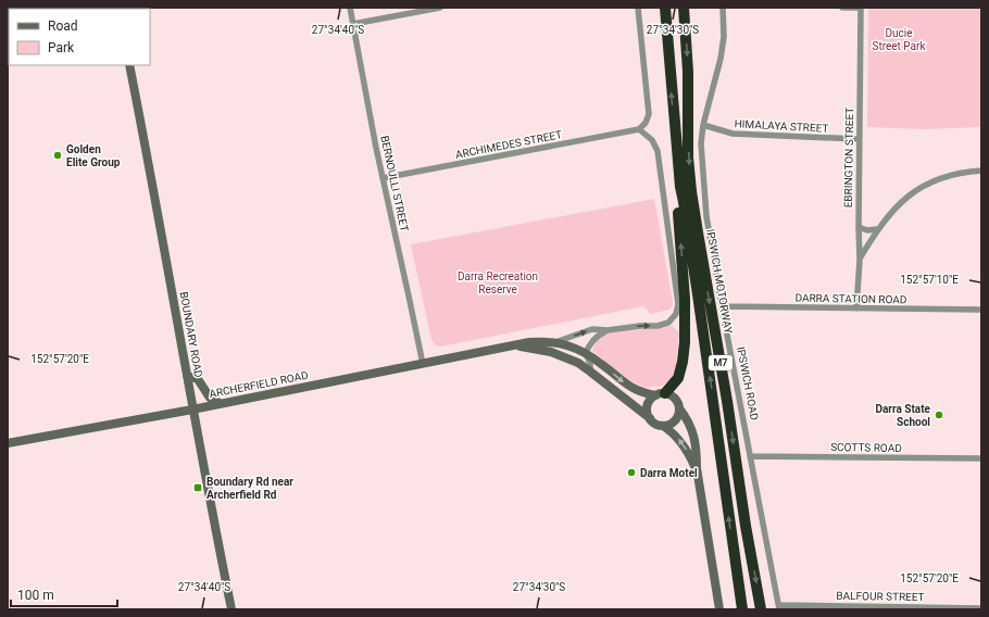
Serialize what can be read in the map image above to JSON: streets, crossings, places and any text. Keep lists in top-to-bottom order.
{
  "streets": {
    "highway": ["IPSWICH MOTORWAY", "M7"],
    "main road": ["BOUNDARY ROAD", "ARCHERFIELD ROAD"],
    "street": [
      "HIMALAYA STREET",
      "ARCHIMEDES STREET",
      "EBRINGTON STREET",
      "BERNOULLI STREET",
      "DARRA STATION ROAD",
      "IPSWICH ROAD",
      "SCOTTS ROAD",
      "BALFOUR STREET"
    ]
  },
  "crossings": [
    ["HIMALAYA STREET", "EBRINGTON STREET"],
    ["HIMALAYA STREET", "IPSWICH ROAD"],
    ["ARCHIMEDES STREET", "BERNOULLI STREET"],
    ["EBRINGTON STREET", "DARRA STATION ROAD"],
    ["BERNOULLI STREET", "ARCHERFIELD ROAD"],
    ["DARRA STATION ROAD", "IPSWICH ROAD"],
    ["BOUNDARY ROAD", "ARCHERFIELD ROAD"],
    ["IPSWICH ROAD", "SCOTTS ROAD"],
    ["IPSWICH ROAD", "BALFOUR STREET"]
  ],
  "parks": ["Ducie Street Park", "Darra Recreation Reserve"],
  "places": {
    "other": ["Golden Elite Group", "Darra State School", "Darra Motel"],
    "transit": ["Boundary Rd near Archerfield Rd"]
  },
  "legend": ["Road", "Park"],
  "scale_bar": "100 m",
  "coordinates": [
    "27°34'40\"S",
    "27°34'30\"S",
    "152°57'10\"E",
    "152°57'20\"E"
  ]
}
